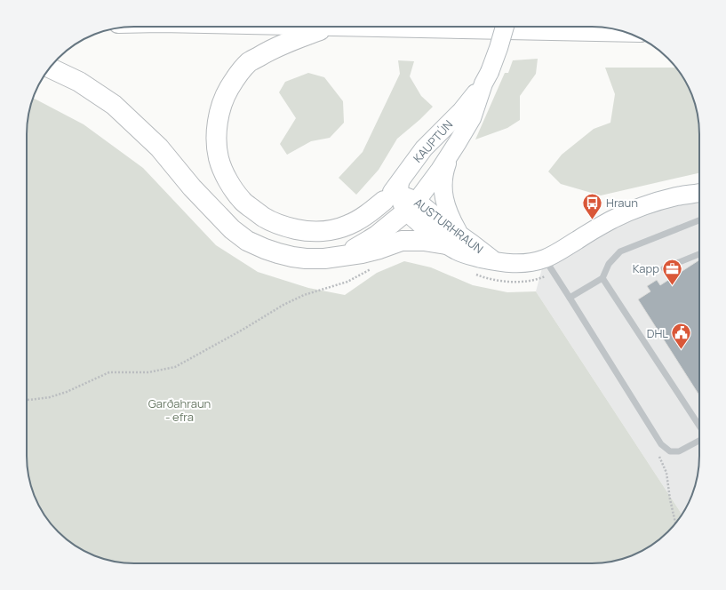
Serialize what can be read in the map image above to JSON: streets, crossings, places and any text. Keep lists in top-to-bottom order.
{
  "streets": {
    "street": ["KAUPTÚN", "AUSTURHRAUN"]
  },
  "crossings": [
    ["KAUPTÚN", "AUSTURHRAUN"]
  ],
  "parks": ["Garðahraun - efra"],
  "places": {
    "bus stop": ["Hraun"],
    "office": ["Kapp"],
    "public building": ["DHL"]
  }
}
